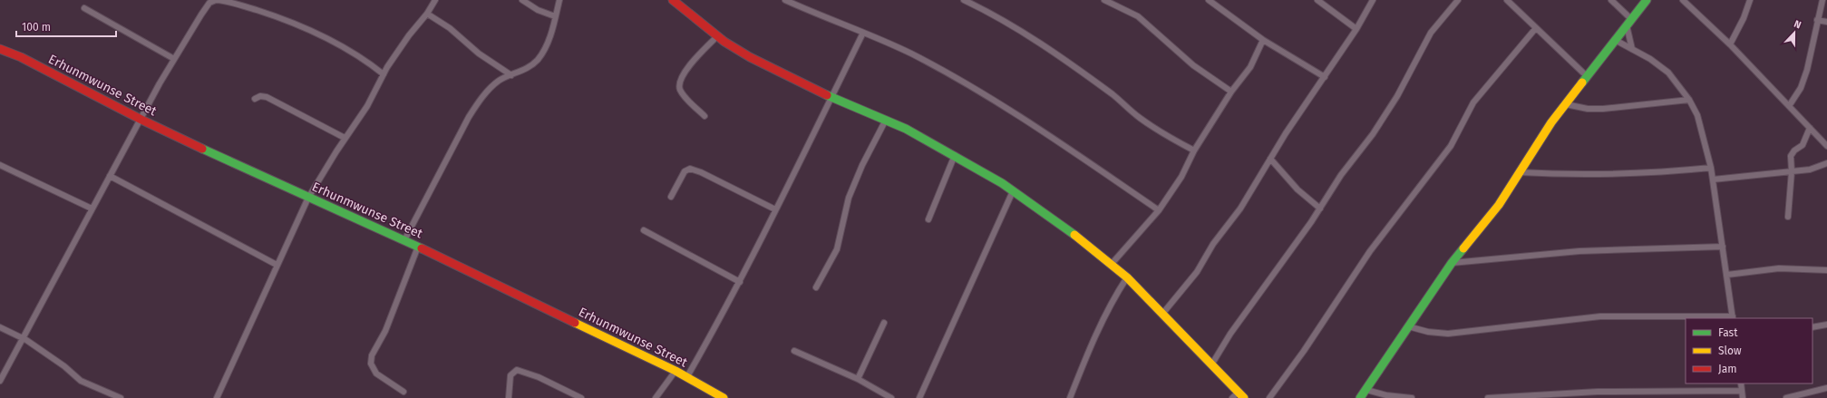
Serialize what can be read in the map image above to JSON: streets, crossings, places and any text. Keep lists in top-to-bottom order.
{
  "streets": {
    "street": ["Erhunmwunse Street"]
  },
  "legend": ["Fast", "Slow", "Jam"],
  "scale_bar": "100 m",
  "north": "top"
}
